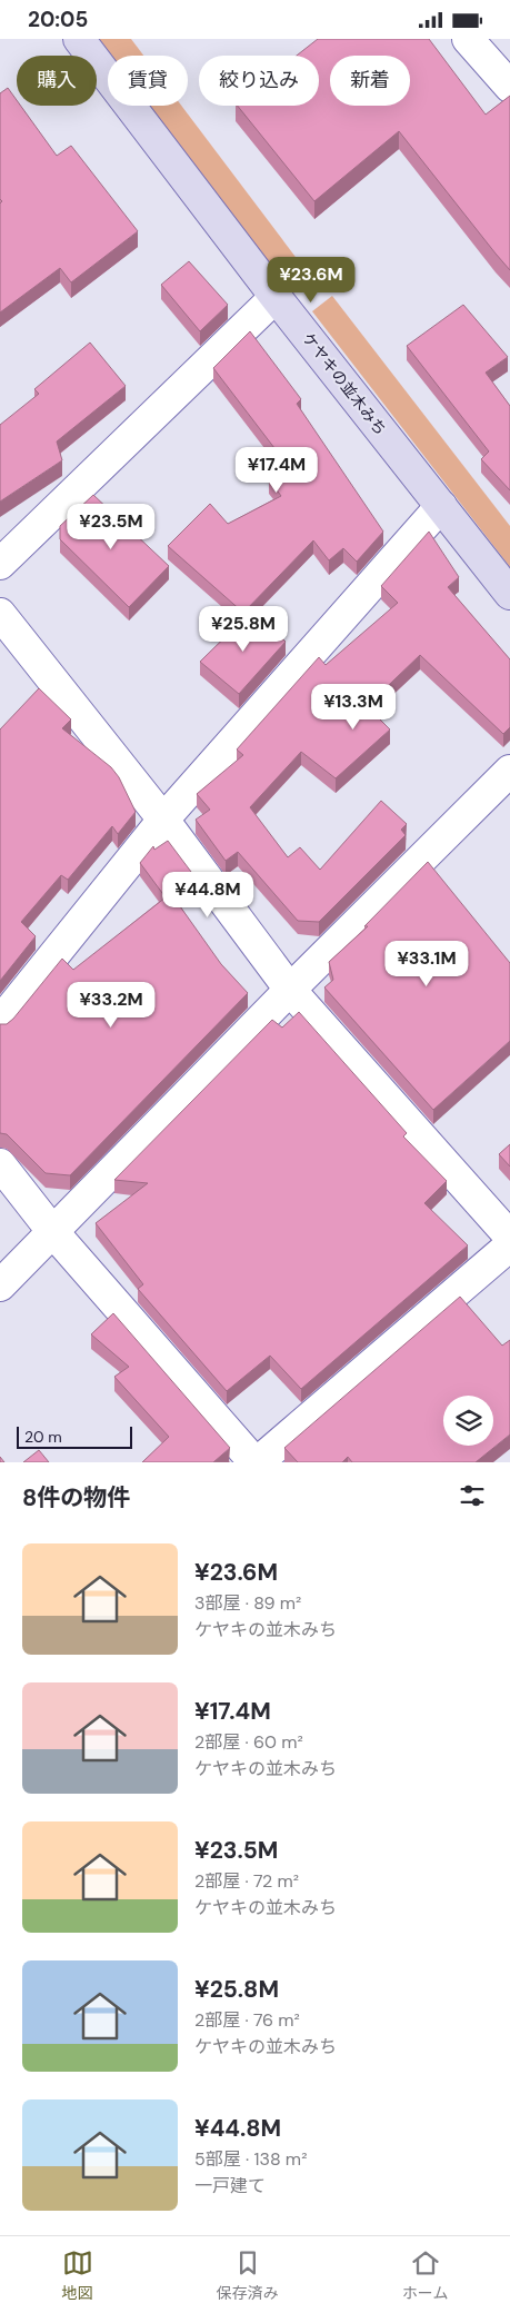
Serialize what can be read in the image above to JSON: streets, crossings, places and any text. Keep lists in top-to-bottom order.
{
  "streets": {
    "street": ["ケヤキの並木みち"]
  },
  "scale_bar": "20 m",
  "page": {
    "status": "20:05",
    "chip": [
      "購入",
      "賃貸",
      "絞り込み",
      "新着"
    ],
    "price": [
      "¥23.6M",
      "¥17.4M",
      "¥23.5M",
      "¥25.8M",
      "¥13.3M",
      "¥44.8M",
      "¥33.1M",
      "¥33.2M"
    ],
    "scale": "20 m",
    "heading": "8件の物件",
    "list": [
      {
        "name": "¥23.6M",
        "note": "3部屋 · 89 m² · ケヤキの並木みち"
      },
      {
        "name": "¥17.4M",
        "note": "2部屋 · 60 m² · ケヤキの並木みち"
      },
      {
        "name": "¥23.5M",
        "note": "2部屋 · 72 m² · ケヤキの並木みち"
      },
      {
        "name": "¥25.8M",
        "note": "2部屋 · 76 m² · ケヤキの並木みち"
      },
      {
        "name": "¥44.8M",
        "note": "5部屋 · 138 m² · 一戸建て"
      }
    ],
    "tabs": ["地図", "保存済み", "ホーム"]
  }
}
